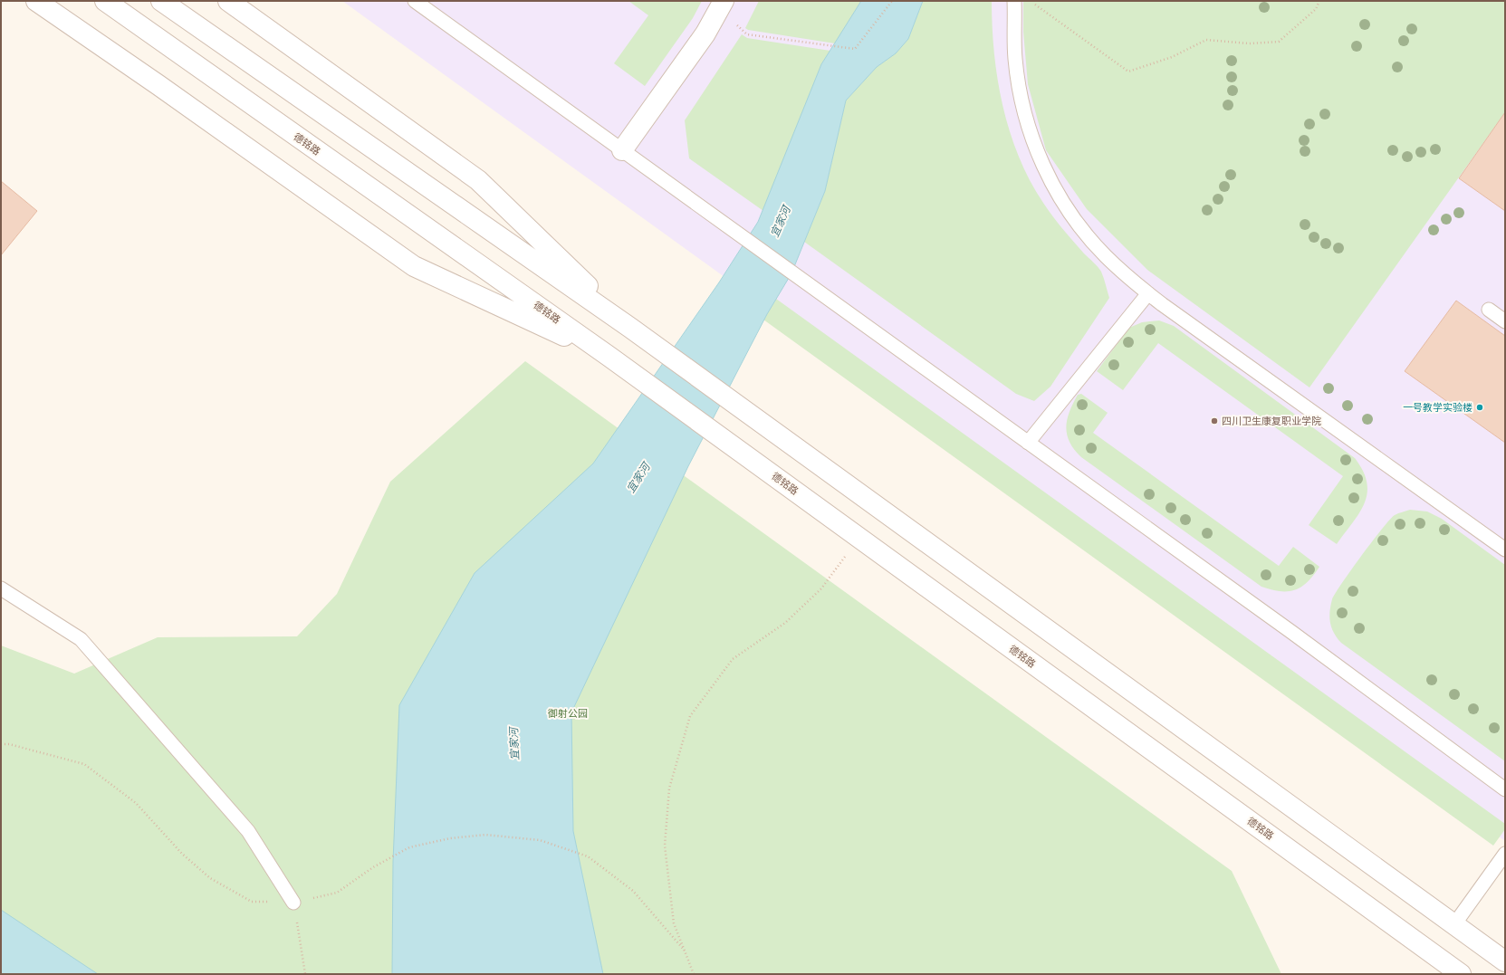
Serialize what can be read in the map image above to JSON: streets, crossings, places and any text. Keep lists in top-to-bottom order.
{
  "streets": {
    "street": ["德铭路"]
  },
  "water": ["宜家河"],
  "parks": ["御射公园"],
  "places": ["一号教学实验楼", "四川卫生康复职业学院"]
}
